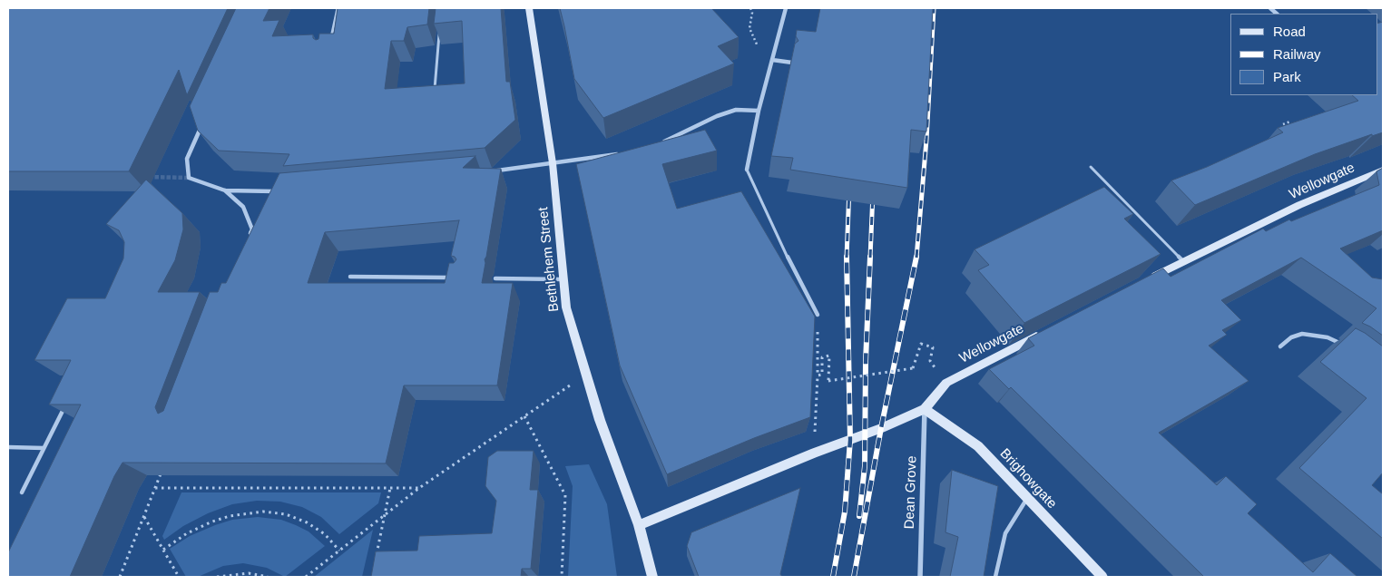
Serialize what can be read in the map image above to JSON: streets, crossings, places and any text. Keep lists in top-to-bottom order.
{
  "streets": {
    "street": [
      "Wellowgate",
      "Bethlehem Street",
      "Brighowgate",
      "Dean Grove"
    ]
  },
  "crossings": [
    ["Wellowgate", "Bethlehem Street"],
    ["Wellowgate", "Brighowgate"],
    ["Wellowgate", "Dean Grove"],
    ["Brighowgate", "Dean Grove"]
  ],
  "legend": ["Road", "Railway", "Park"]
}
